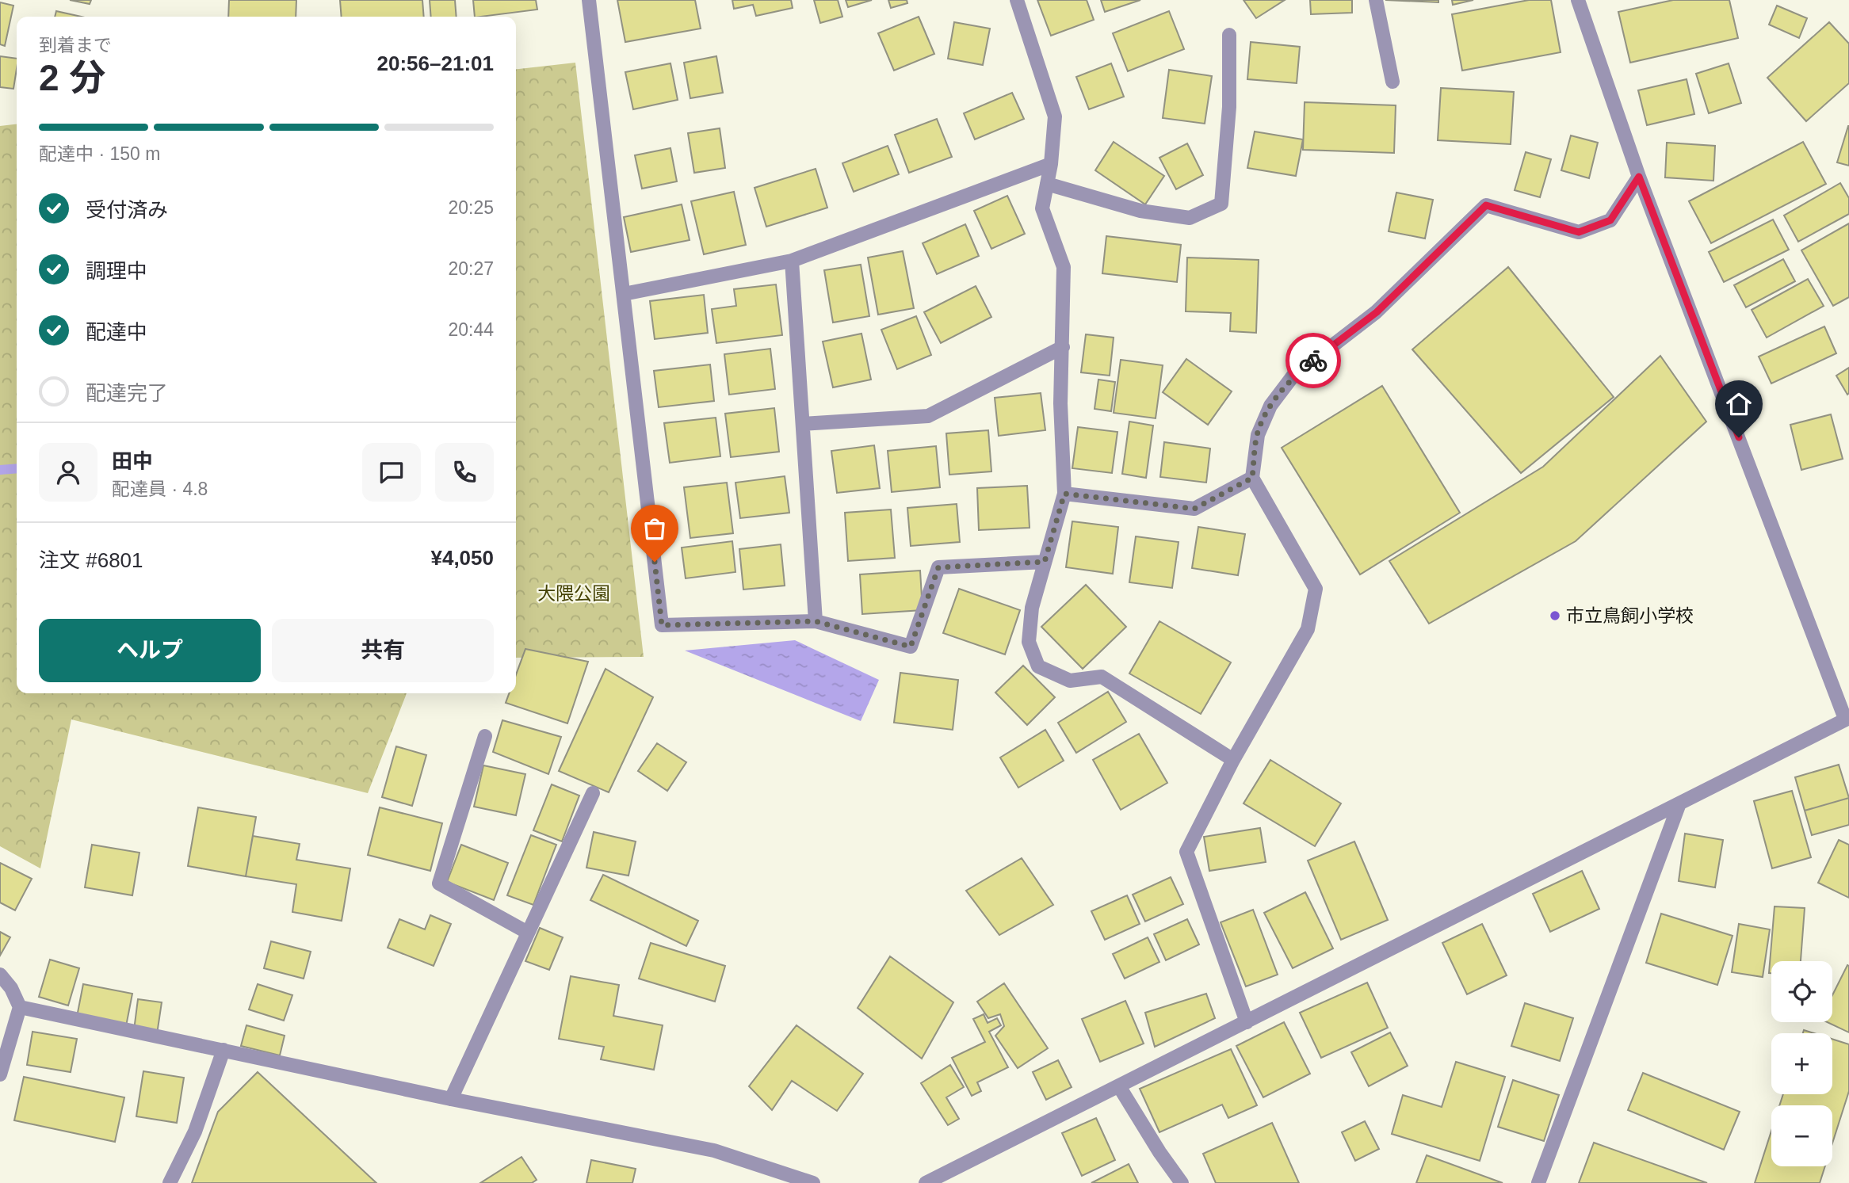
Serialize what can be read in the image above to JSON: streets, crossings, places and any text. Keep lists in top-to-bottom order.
{
  "parks": ["大隈公園"],
  "places": ["市立鳥飼小学校"],
  "page": {
    "heading": ["2 分", "到着まで", "20:56–21:01"],
    "panel": [
      "田中",
      "配達員 · 4.8",
      "注文 #6801",
      "¥4,050"
    ],
    "bar": "配達中 · 150 m",
    "list": [
      ["受付済み", "20:25"],
      ["調理中", "20:27"],
      ["配達中", "20:44"],
      "配達完了"
    ],
    "buttons": ["ヘルプ", "共有"],
    "map_buttons": ["+", "−"]
  }
}
